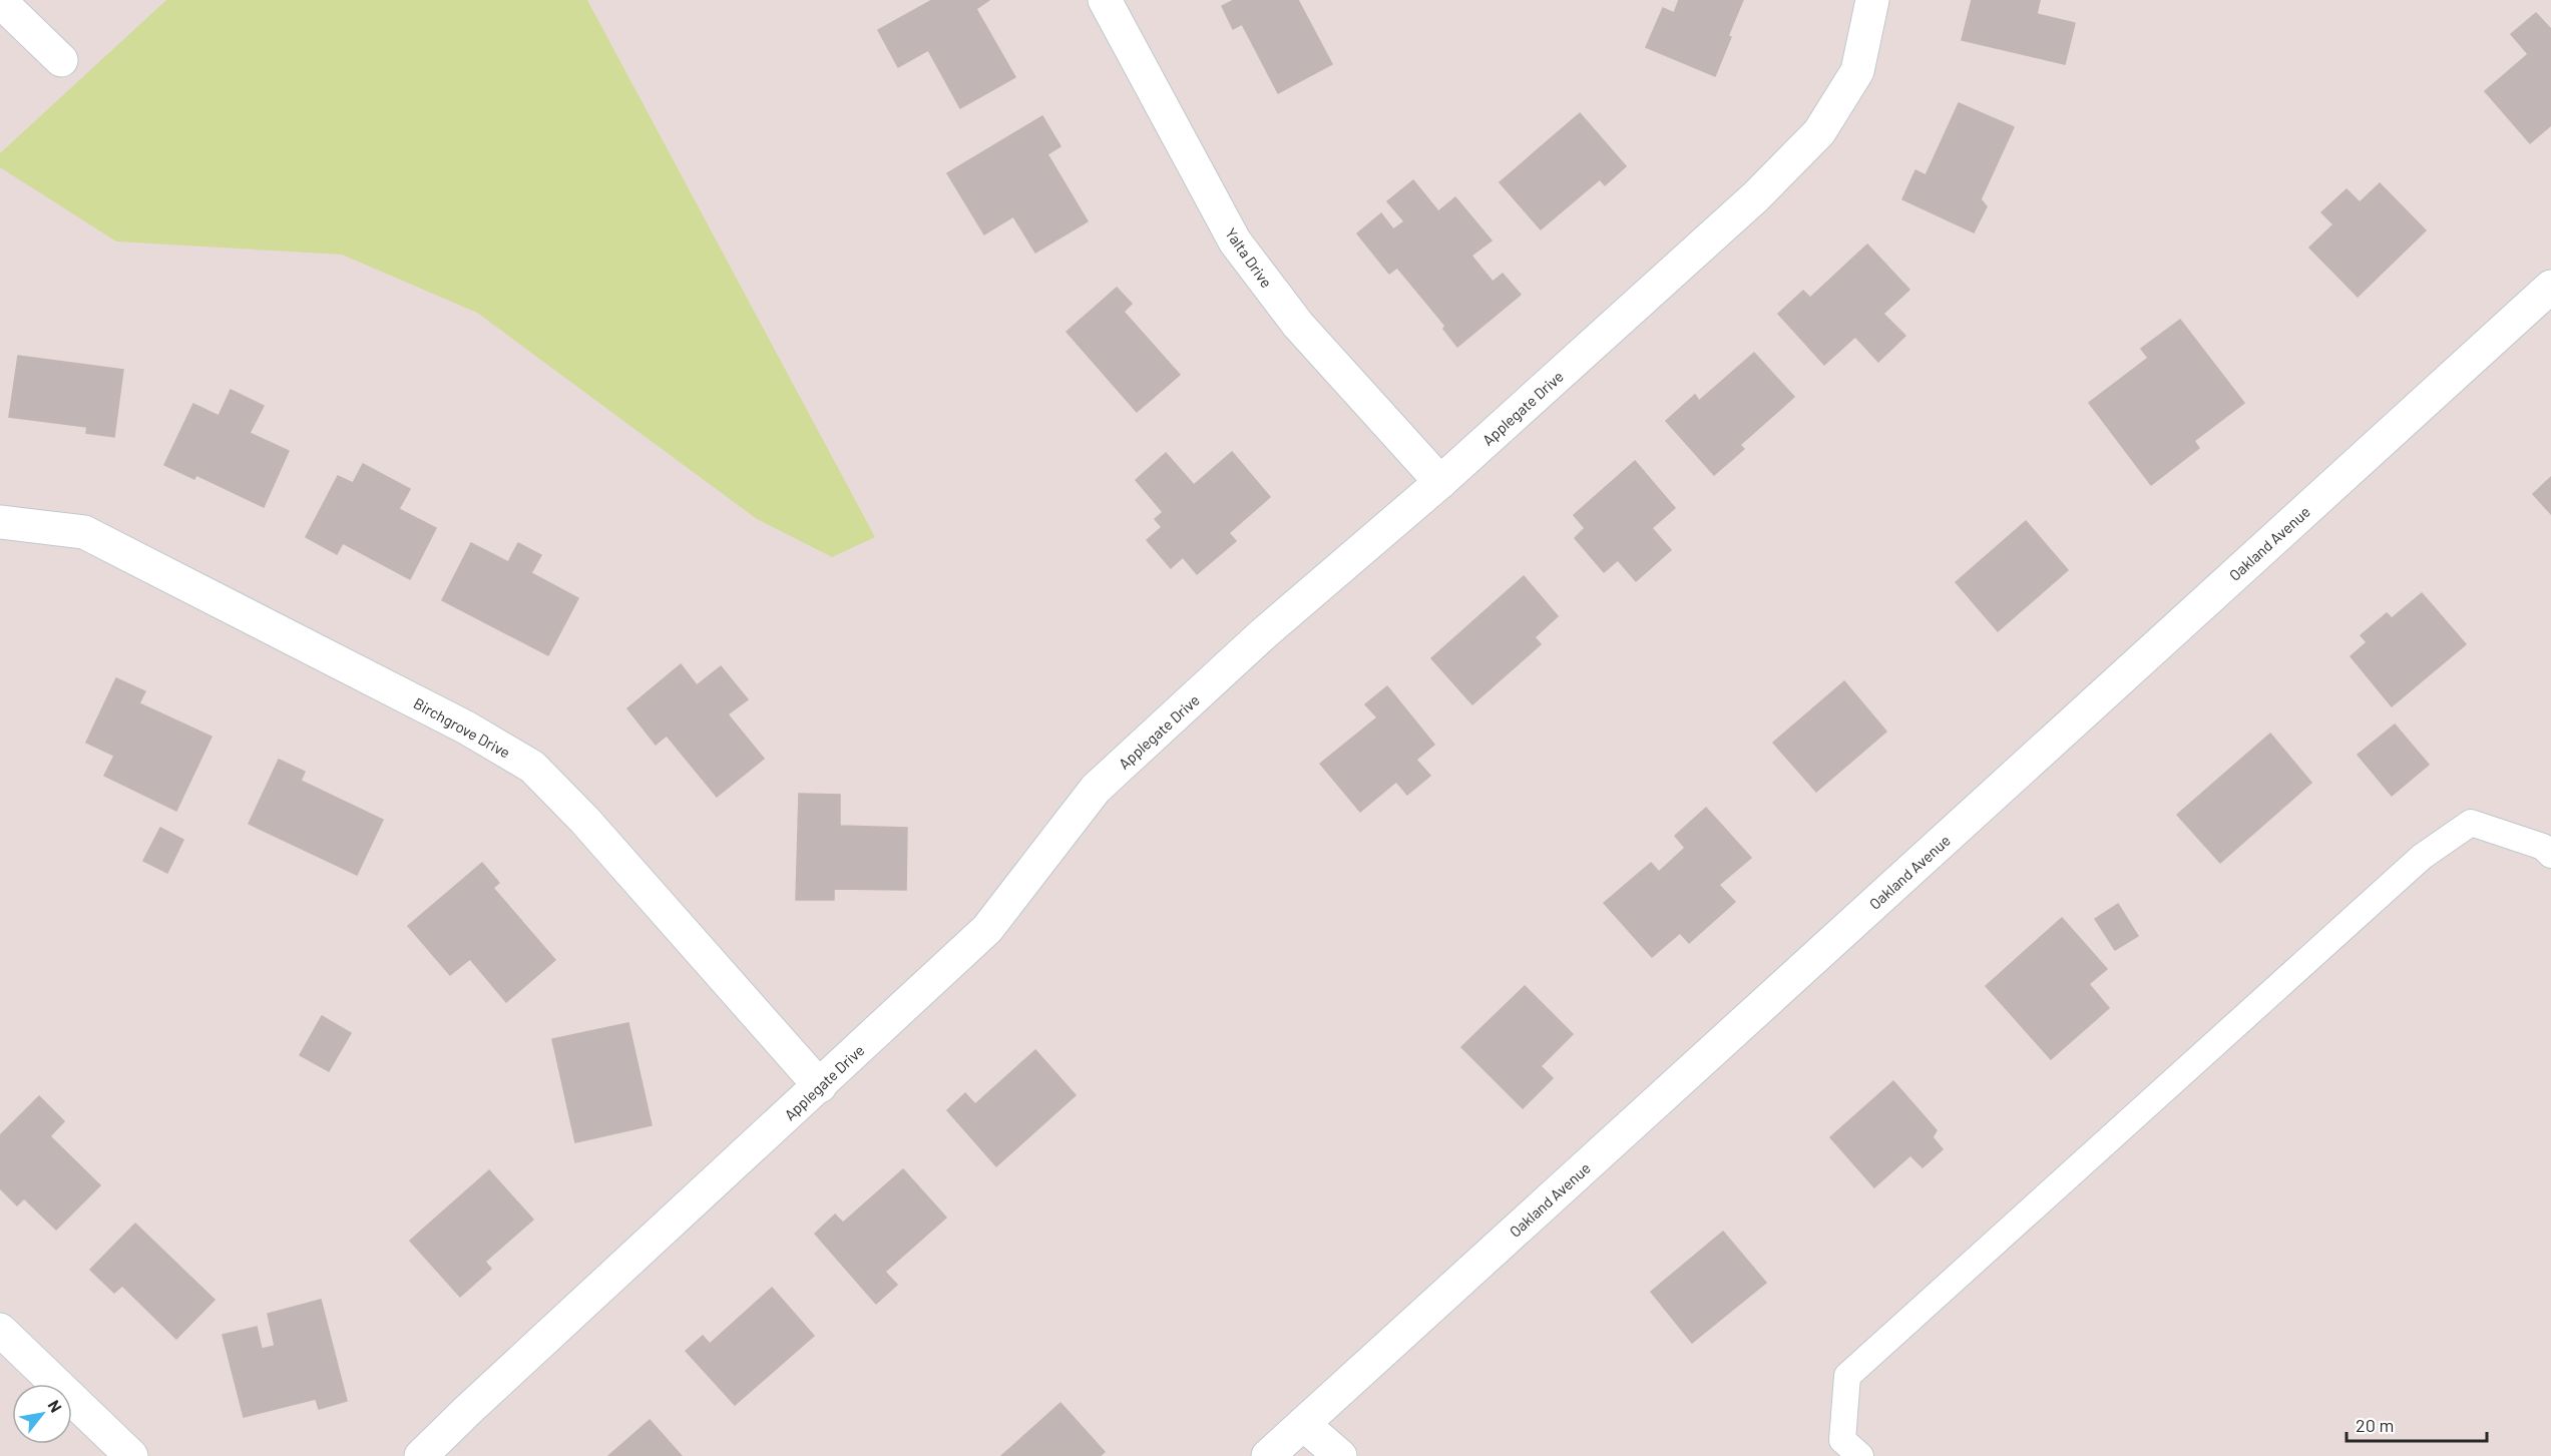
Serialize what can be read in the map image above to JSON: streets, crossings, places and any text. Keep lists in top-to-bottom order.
{
  "streets": {
    "street": [
      "Yalta Drive",
      "Applegate Drive",
      "Oakland Avenue",
      "Birchgrove Drive"
    ]
  },
  "crossings": [
    ["Yalta Drive", "Applegate Drive"],
    ["Applegate Drive", "Birchgrove Drive"]
  ],
  "scale_bar": "20 m",
  "north": "top right"
}
